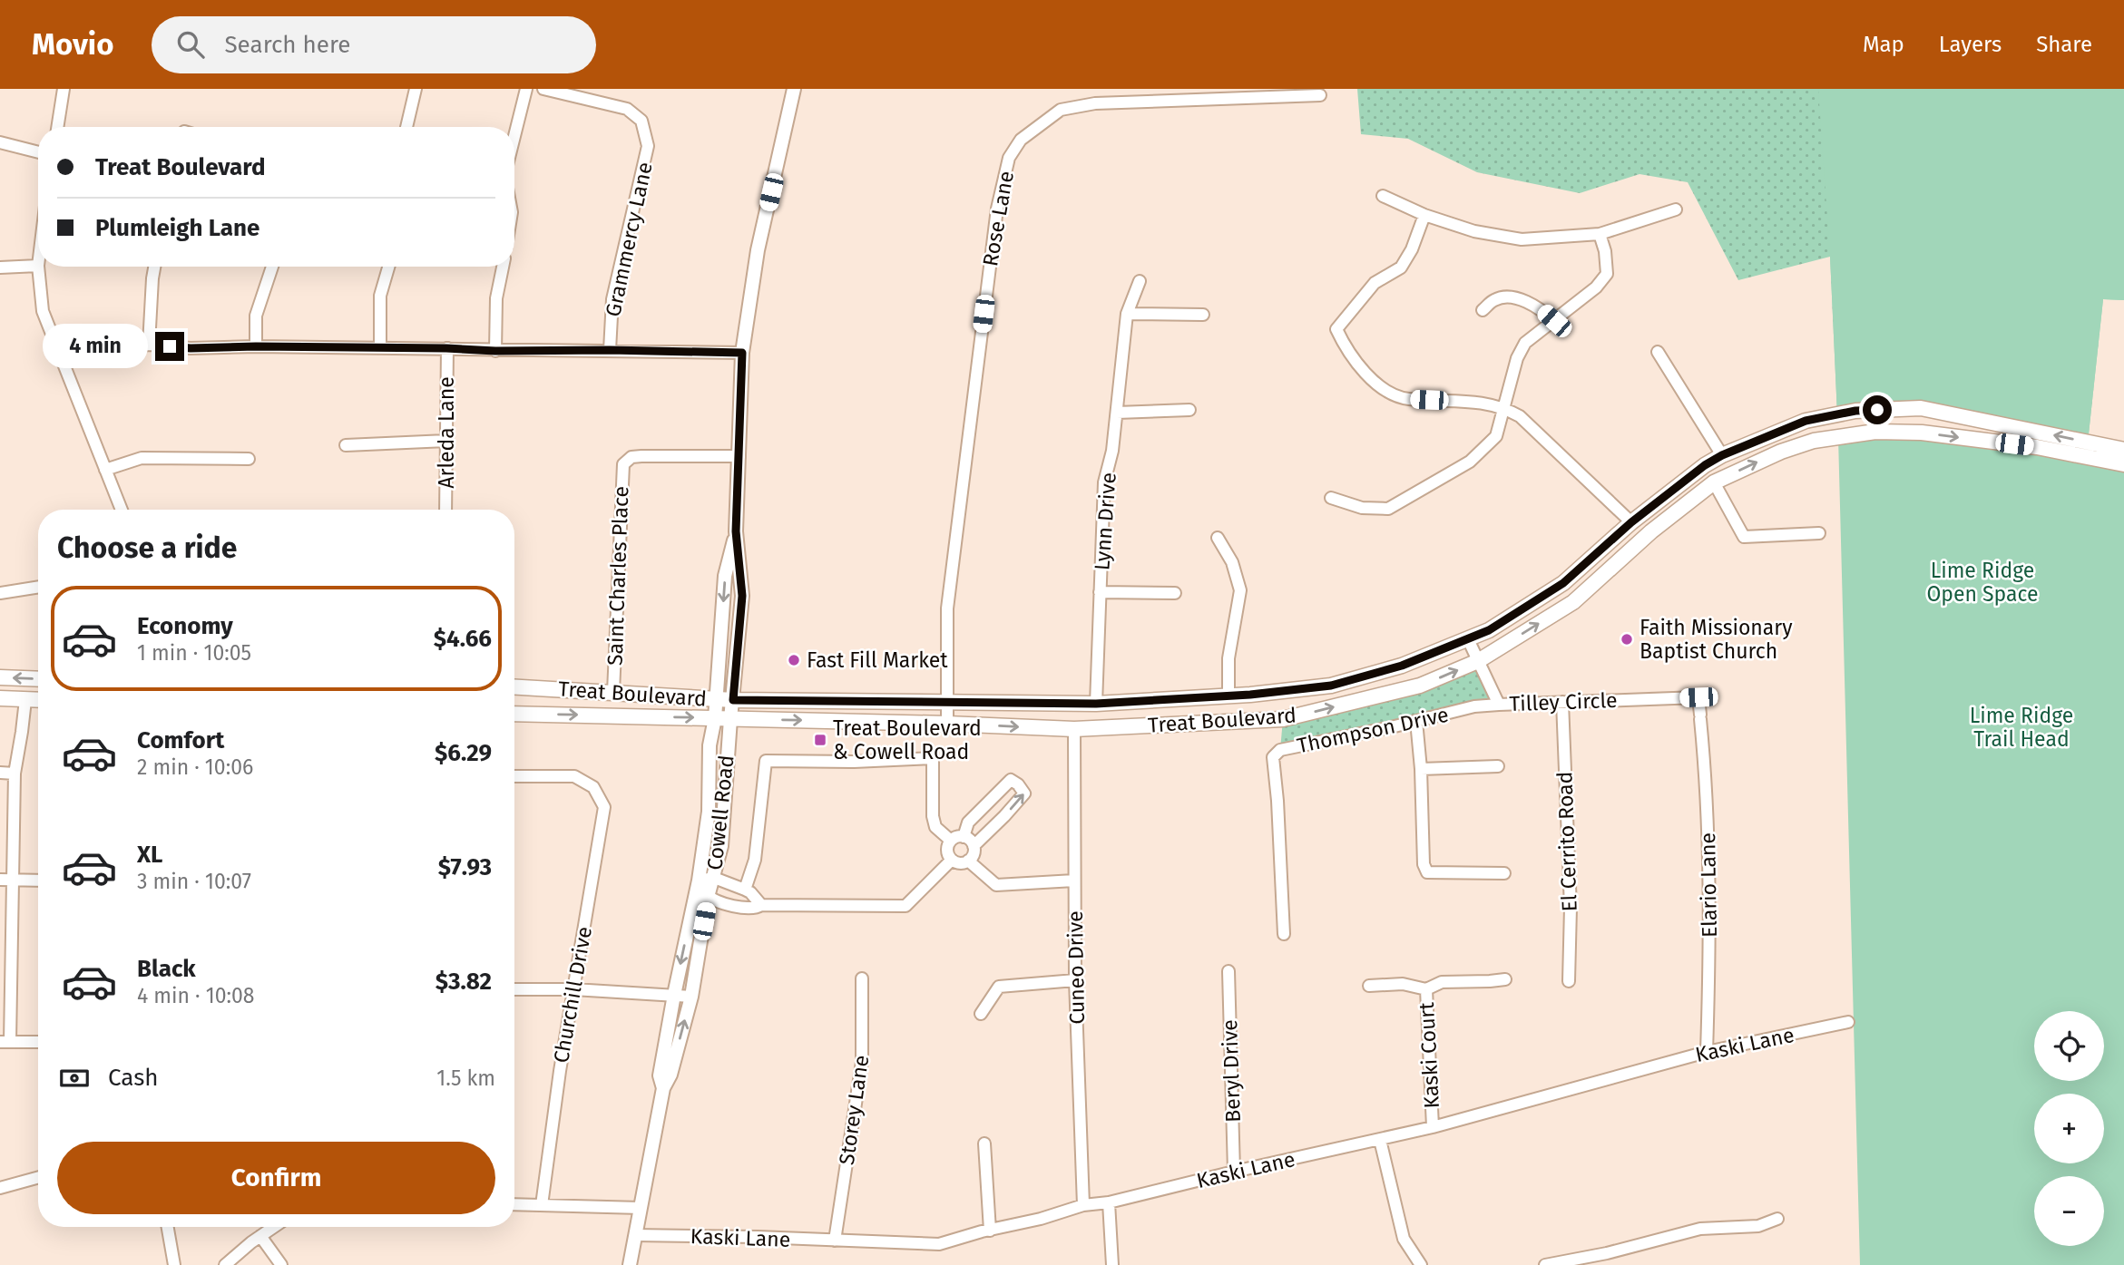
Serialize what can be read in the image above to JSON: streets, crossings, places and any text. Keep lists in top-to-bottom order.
{
  "streets": {
    "main road": ["Treat Boulevard"],
    "street": [
      "Rose Lane",
      "Grammercy Lane",
      "Arleda Lane",
      "Lynn Drive",
      "Saint Charles Place",
      "Tilley Circle",
      "Thompson Drive",
      "Cowell Road",
      "El Cerrito Road",
      "Elario Lane",
      "Cuneo Drive",
      "Churchill Drive",
      "Kaski Lane",
      "Kaski Court",
      "Beryl Drive",
      "Storey Lane"
    ]
  },
  "crossings": [
    ["Rose Lane", "Treat Boulevard"],
    ["Lynn Drive", "Treat Boulevard"],
    ["Saint Charles Place", "Treat Boulevard"],
    ["Saint Charles Place", "Cowell Road"],
    ["Treat Boulevard", "Tilley Circle"],
    ["Treat Boulevard", "Cowell Road"],
    ["Treat Boulevard", "Cuneo Drive"],
    ["Tilley Circle", "Thompson Drive"],
    ["Tilley Circle", "El Cerrito Road"],
    ["Tilley Circle", "Elario Lane"],
    ["Cowell Road", "Kaski Lane"],
    ["Elario Lane", "Kaski Lane"],
    ["Cuneo Drive", "Kaski Lane"],
    ["Kaski Lane", "Kaski Court"],
    ["Kaski Lane", "Beryl Drive"],
    ["Kaski Lane", "Storey Lane"]
  ],
  "parks": ["Lime Ridge Open Space", "Lime Ridge Trail Head"],
  "places": {
    "other": ["Faith Missionary Baptist Church", "Fast Fill Market"],
    "transit": ["Treat Boulevard & Cowell Road"]
  },
  "page": {
    "header": "Movio",
    "search": "Search here",
    "nav": ["Map", "Layers", "Share"],
    "banner": ["Treat Boulevard", "Plumleigh Lane"],
    "bubble": "4 min",
    "heading": "Choose a ride",
    "list": [
      {
        "name": "Economy",
        "note": "1 min · 10:05",
        "value": "$4.66"
      },
      {
        "name": "Comfort",
        "note": "2 min · 10:06",
        "value": "$6.29"
      },
      {
        "name": "XL",
        "note": "3 min · 10:07",
        "value": "$7.93"
      },
      {
        "name": "Black",
        "note": "4 min · 10:08",
        "value": "$3.82"
      }
    ],
    "map_buttons": ["+", "−"],
    "pay": ["Cash", "1.5 km"],
    "buttons": "Confirm"
  }
}
